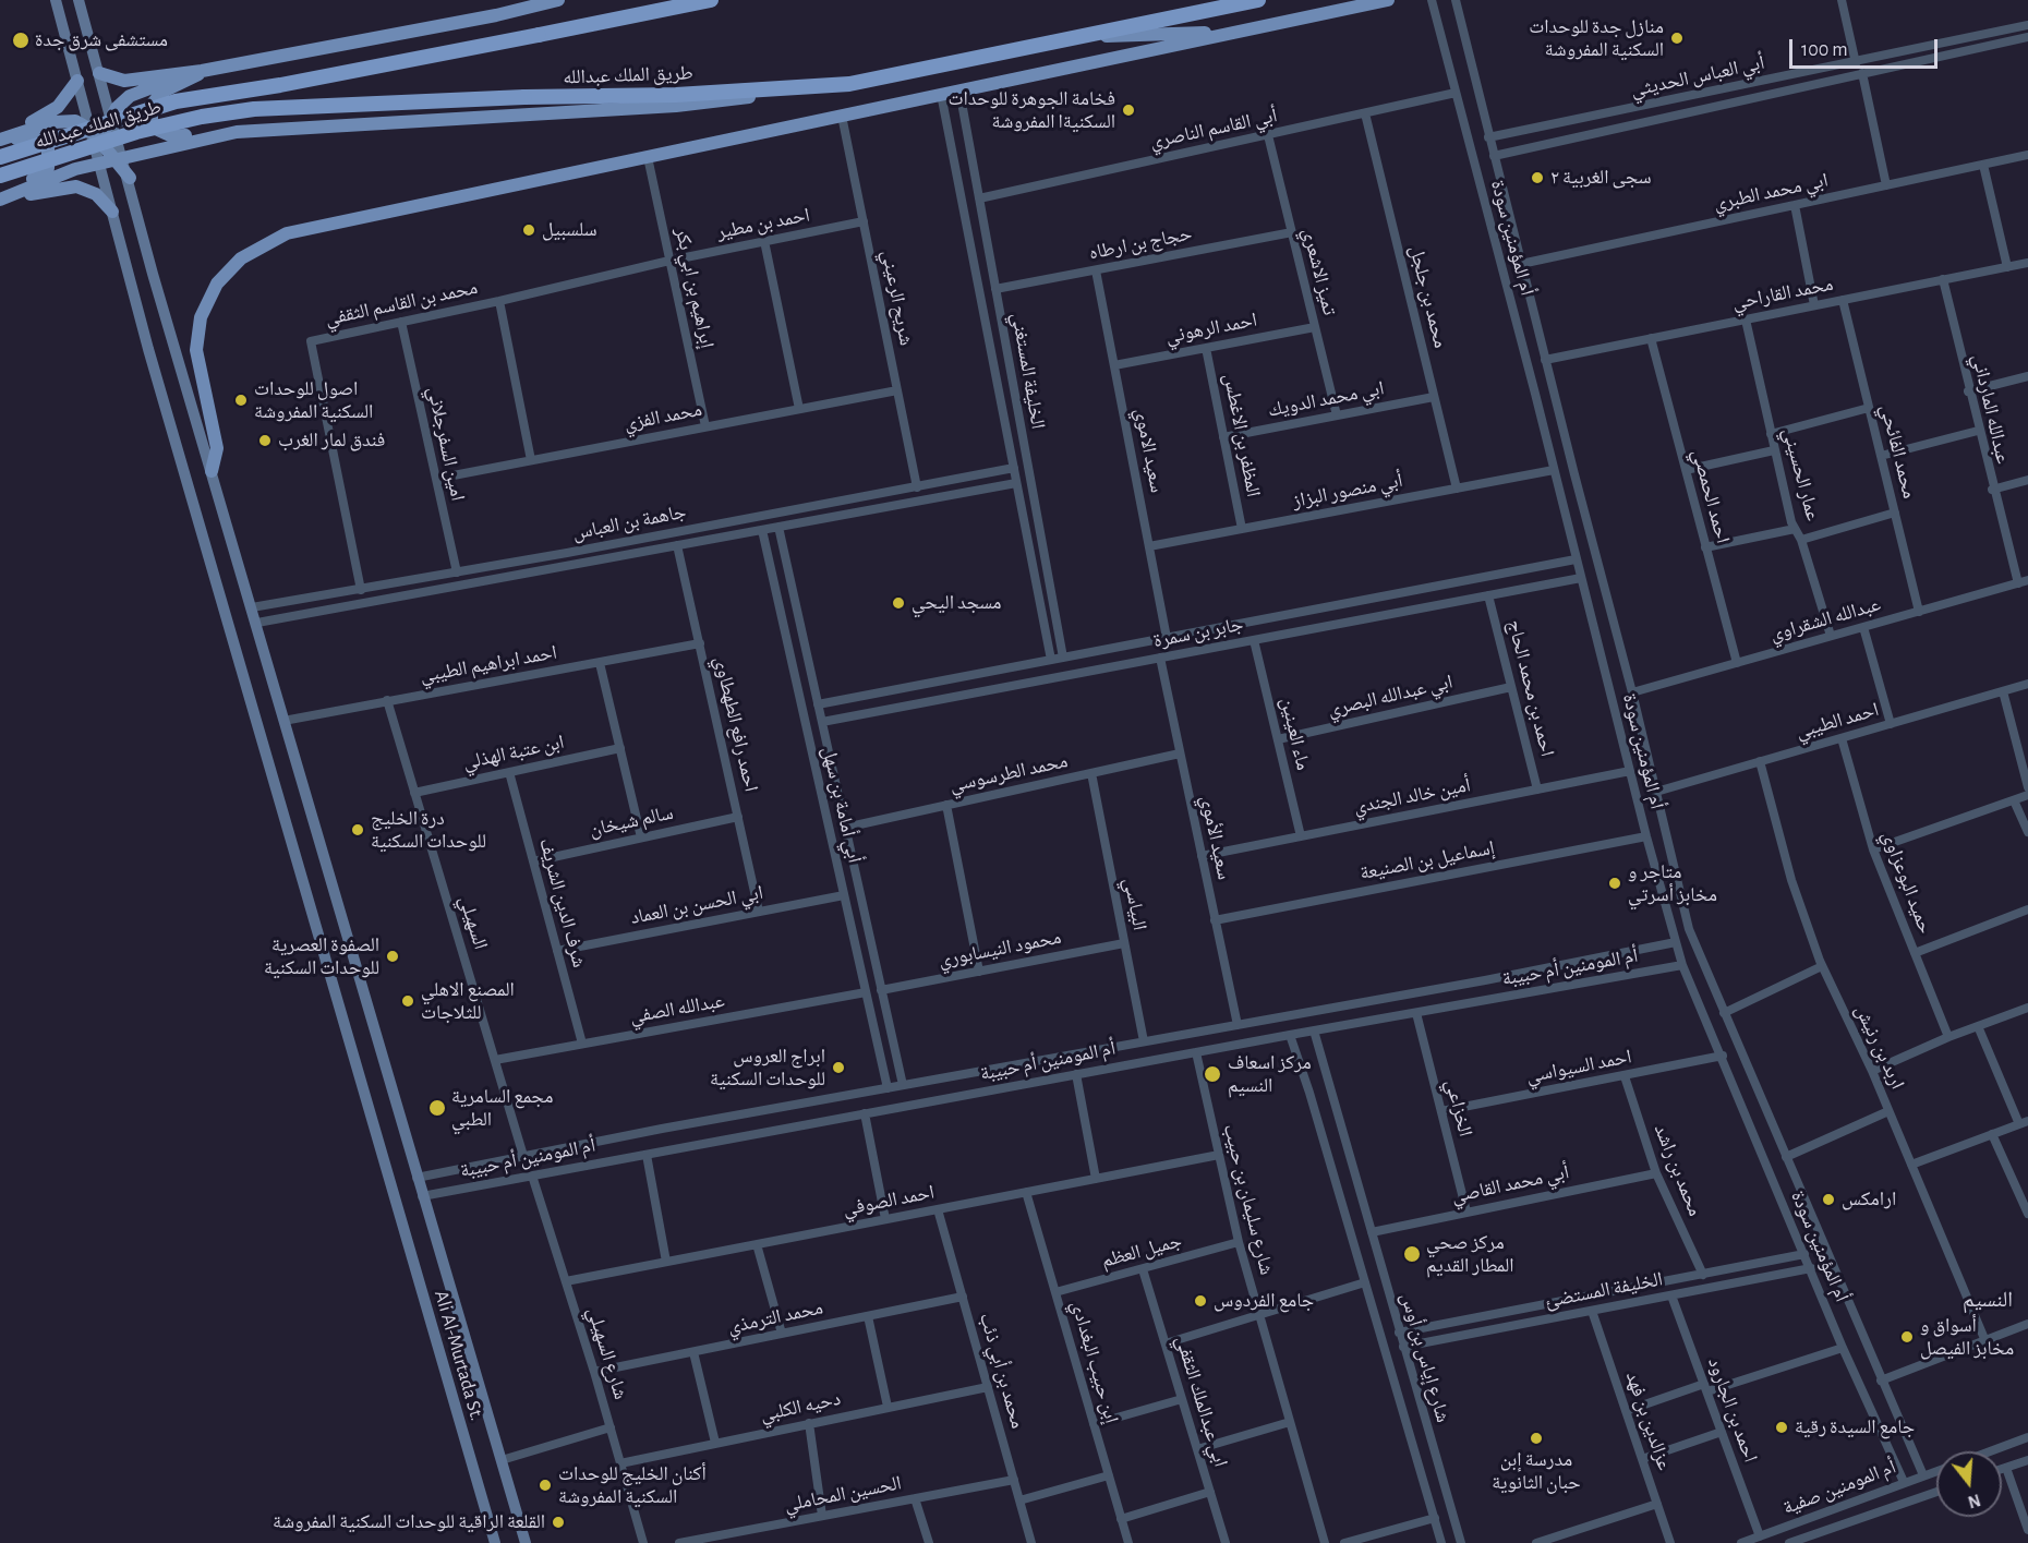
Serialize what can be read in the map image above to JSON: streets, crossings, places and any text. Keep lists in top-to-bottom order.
{
  "streets": {
    "highway": ["طريق الملك عبدالله"],
    "main road": ["Ali Al-Murtada St."],
    "street": [
      "أبي العباس الحديثي",
      "أبي القاسم الناصري",
      "ابي محمد الطبري",
      "احمد بن مطير",
      "أم المؤمنين سودة",
      "حجاج بن ارطاه",
      "تميز الاشعري",
      "إبراهيم بن ابي بكر",
      "محمد القاراحي",
      "محمد بن جلجل",
      "شريح الرعيني",
      "محمد بن القاسم الثقفي",
      "احمد الرهوني",
      "الخليفة المستغني",
      "ابي محمد الدويك",
      "عبدالله المارداني",
      "محمد الفزي",
      "المظفر بن الاغطس",
      "امين السفرجلاني",
      "سعيد الاموي",
      "محمد الفائحي",
      "عمار الحسيني",
      "أبي منصور البزاز",
      "احمد الحمصي",
      "جاهمة بن العباس",
      "عبدالله الشقراوي",
      "جابر بن سمرة",
      "احمد ابراهيم الطيبي",
      "احمد بن محمد الحاج",
      "ابي عبدالله البصري",
      "احمد الطيبي",
      "احمد رافع الطهطاوي",
      "ماء العينين",
      "ابن عتبة الهذلي",
      "محمد الطرسوسي",
      "أمين خالد الجندي",
      "أبي أمامة بن سهل",
      "سالم شيخان",
      "سعيد الأموي",
      "إسماعيل بن الصنيعة",
      "حميد البوعزاوي",
      "شرف الدين الشريف",
      "البياسي",
      "ابي الحسن بن العماد",
      "السهيلي",
      "محمود النيسابوري",
      "أم المومنين أم حبيبة",
      "عبدالله الصفي",
      "اربد بن رنيش",
      "احمد السيواسي",
      "الخزاعي",
      "محمد بن راشد",
      "أبي محمد القاصي",
      "شارع سليمان بن حبيب",
      "احمد الصوفي",
      "جميل العظم",
      "الخليفة المستضئ",
      "محمد الترمذي",
      "شارع السهيلي",
      "شارع إياس بن أوس",
      "إبن حبيب البغدادي",
      "محمد بن أبي ذئب",
      "ابي عبدالملك الثقفي",
      "دحيه الكلبي",
      "احمد بن الجارود",
      "عزالدين بن فهد",
      "أم المومنين صفية",
      "الحسين المحاملي"
    ]
  },
  "crossings": [
    ["طريق الملك عبدالله", "Ali Al-Murtada St."],
    ["أبي العباس الحديثي", "أم المؤمنين سودة"],
    ["أبي القاسم الناصري", "أم المؤمنين سودة"],
    ["أبي القاسم الناصري", "تميز الاشعري"],
    ["أبي القاسم الناصري", "محمد بن جلجل"],
    ["أبي القاسم الناصري", "الخليفة المستغني"],
    ["ابي محمد الطبري", "أم المؤمنين سودة"],
    ["احمد بن مطير", "إبراهيم بن ابي بكر"],
    ["احمد بن مطير", "شريح الرعيني"],
    ["احمد بن مطير", "محمد بن القاسم الثقفي"],
    ["أم المؤمنين سودة", "محمد القاراحي"],
    ["أم المؤمنين سودة", "أبي منصور البزاز"],
    ["أم المؤمنين سودة", "عبدالله الشقراوي"],
    ["أم المؤمنين سودة", "جابر بن سمرة"],
    ["أم المؤمنين سودة", "احمد الطيبي"],
    ["أم المؤمنين سودة", "أمين خالد الجندي"],
    ["أم المؤمنين سودة", "إسماعيل بن الصنيعة"],
    ["أم المؤمنين سودة", "أم المومنين أم حبيبة"],
    ["أم المؤمنين سودة", "احمد السيواسي"],
    ["أم المؤمنين سودة", "الخليفة المستضئ"],
    ["أم المؤمنين سودة", "أم المومنين صفية"],
    ["حجاج بن ارطاه", "تميز الاشعري"],
    ["حجاج بن ارطاه", "الخليفة المستغني"],
    ["حجاج بن ارطاه", "سعيد الاموي"],
    ["تميز الاشعري", "احمد الرهوني"],
    ["تميز الاشعري", "ابي محمد الدويك"],
    ["إبراهيم بن ابي بكر", "محمد بن القاسم الثقفي"],
    ["إبراهيم بن ابي بكر", "محمد الفزي"],
    ["محمد القاراحي", "عبدالله المارداني"],
    ["محمد القاراحي", "محمد الفائحي"],
    ["محمد القاراحي", "عمار الحسيني"],
    ["محمد القاراحي", "احمد الحمصي"],
    ["محمد بن جلجل", "ابي محمد الدويك"],
    ["محمد بن جلجل", "أبي منصور البزاز"],
    ["شريح الرعيني", "محمد الفزي"],
    ["شريح الرعيني", "جاهمة بن العباس"],
    ["محمد بن القاسم الثقفي", "امين السفرجلاني"],
    ["محمد بن القاسم الثقفي", "جاهمة بن العباس"],
    ["احمد الرهوني", "المظفر بن الاغطس"],
    ["احمد الرهوني", "سعيد الاموي"],
    ["الخليفة المستغني", "جاهمة بن العباس"],
    ["الخليفة المستغني", "جابر بن سمرة"],
    ["ابي محمد الدويك", "المظفر بن الاغطس"],
    ["عبدالله المارداني", "عبدالله الشقراوي"],
    ["محمد الفزي", "امين السفرجلاني"],
    ["المظفر بن الاغطس", "أبي منصور البزاز"],
    ["امين السفرجلاني", "جاهمة بن العباس"],
    ["سعيد الاموي", "أبي منصور البزاز"],
    ["سعيد الاموي", "جابر بن سمرة"],
    ["محمد الفائحي", "عبدالله الشقراوي"],
    ["عمار الحسيني", "عبدالله الشقراوي"],
    ["احمد الحمصي", "عبدالله الشقراوي"],
    ["جاهمة بن العباس", "احمد رافع الطهطاوي"],
    ["جاهمة بن العباس", "أبي أمامة بن سهل"],
    ["جاهمة بن العباس", "Ali Al-Murtada St."],
    ["جابر بن سمرة", "احمد بن محمد الحاج"],
    ["جابر بن سمرة", "ماء العينين"],
    ["جابر بن سمرة", "أبي أمامة بن سهل"],
    ["جابر بن سمرة", "سعيد الأموي"],
    ["احمد ابراهيم الطيبي", "احمد رافع الطهطاوي"],
    ["احمد ابراهيم الطيبي", "السهيلي"],
    ["احمد ابراهيم الطيبي", "Ali Al-Murtada St."],
    ["احمد بن محمد الحاج", "ابي عبدالله البصري"],
    ["احمد بن محمد الحاج", "أمين خالد الجندي"],
    ["ابي عبدالله البصري", "ماء العينين"],
    ["احمد الطيبي", "حميد البوعزاوي"],
    ["احمد الطيبي", "اربد بن رنيش"],
    ["احمد رافع الطهطاوي", "سالم شيخان"],
    ["احمد رافع الطهطاوي", "ابي الحسن بن العماد"],
    ["ماء العينين", "أمين خالد الجندي"],
    ["ابن عتبة الهذلي", "شرف الدين الشريف"],
    ["ابن عتبة الهذلي", "السهيلي"],
    ["محمد الطرسوسي", "أبي أمامة بن سهل"],
    ["محمد الطرسوسي", "سعيد الأموي"],
    ["محمد الطرسوسي", "البياسي"],
    ["أمين خالد الجندي", "سعيد الأموي"],
    ["أبي أمامة بن سهل", "ابي الحسن بن العماد"],
    ["أبي أمامة بن سهل", "محمود النيسابوري"],
    ["أبي أمامة بن سهل", "أم المومنين أم حبيبة"],
    ["أبي أمامة بن سهل", "عبدالله الصفي"],
    ["سالم شيخان", "شرف الدين الشريف"],
    ["سعيد الأموي", "إسماعيل بن الصنيعة"],
    ["سعيد الأموي", "أم المومنين أم حبيبة"],
    ["شرف الدين الشريف", "ابي الحسن بن العماد"],
    ["شرف الدين الشريف", "عبدالله الصفي"],
    ["البياسي", "محمود النيسابوري"],
    ["البياسي", "أم المومنين أم حبيبة"],
    ["السهيلي", "أم المومنين أم حبيبة"],
    ["السهيلي", "عبدالله الصفي"],
    ["أم المومنين أم حبيبة", "الخزاعي"],
    ["أم المومنين أم حبيبة", "شارع سليمان بن حبيب"],
    ["أم المومنين أم حبيبة", "شارع السهيلي"],
    ["أم المومنين أم حبيبة", "Ali Al-Murtada St."],
    ["أم المومنين أم حبيبة", "شارع إياس بن أوس"],
    ["احمد السيواسي", "الخزاعي"],
    ["احمد السيواسي", "محمد بن راشد"],
    ["الخزاعي", "أبي محمد القاصي"],
    ["محمد بن راشد", "أبي محمد القاصي"],
    ["محمد بن راشد", "الخليفة المستضئ"],
    ["أبي محمد القاصي", "شارع إياس بن أوس"],
    ["شارع سليمان بن حبيب", "احمد الصوفي"],
    ["شارع سليمان بن حبيب", "جميل العظم"],
    ["احمد الصوفي", "شارع السهيلي"],
    ["احمد الصوفي", "إبن حبيب البغدادي"],
    ["احمد الصوفي", "محمد بن أبي ذئب"],
    ["جميل العظم", "إبن حبيب البغدادي"],
    ["جميل العظم", "ابي عبدالملك الثقفي"],
    ["الخليفة المستضئ", "شارع إياس بن أوس"],
    ["الخليفة المستضئ", "احمد بن الجارود"],
    ["الخليفة المستضئ", "عزالدين بن فهد"],
    ["محمد الترمذي", "شارع السهيلي"],
    ["محمد الترمذي", "محمد بن أبي ذئب"],
    ["شارع السهيلي", "دحيه الكلبي"],
    ["محمد بن أبي ذئب", "دحيه الكلبي"],
    ["محمد بن أبي ذئب", "الحسين المحاملي"],
    ["احمد بن الجارود", "أم المومنين صفية"]
  ],
  "districts": ["النسيم"],
  "places": [
    "منازل جدة للوحدات السكنية المفروشة",
    "مستشفى شرق جدة",
    "فخامة الجوهرة للوحدات السكنيةا المفروشة",
    "سجى الغربية ٢",
    "سلسبيل",
    "اصول للوحدات السكنية المفروشة",
    "فندق لمار الغرب",
    "مسجد اليحي",
    "درة الخليج للوحدات السكنية",
    "متاجر و مخابز أسرتي",
    "الصفوة العصرية للوحدات السكنية",
    "المصنع الاهلي للثلاجات",
    "ابراج العروس للوحدات السكنية",
    "مركز اسعاف النسيم",
    "مجمع السامرية الطبي",
    "ارامكس",
    "مركز صحي المطار القديم",
    "جامع الفردوس",
    "أسواق و مخابز الفيصل",
    "جامع السيدة رقية",
    "مدرسة إبن حبان الثانوية",
    "أكنان الخليج للوحدات السكنية المفروشة",
    "القلعة الراقية للوحدات السكنية المفروشة"
  ],
  "scale_bar": "100 m",
  "north": "bottom"
}
